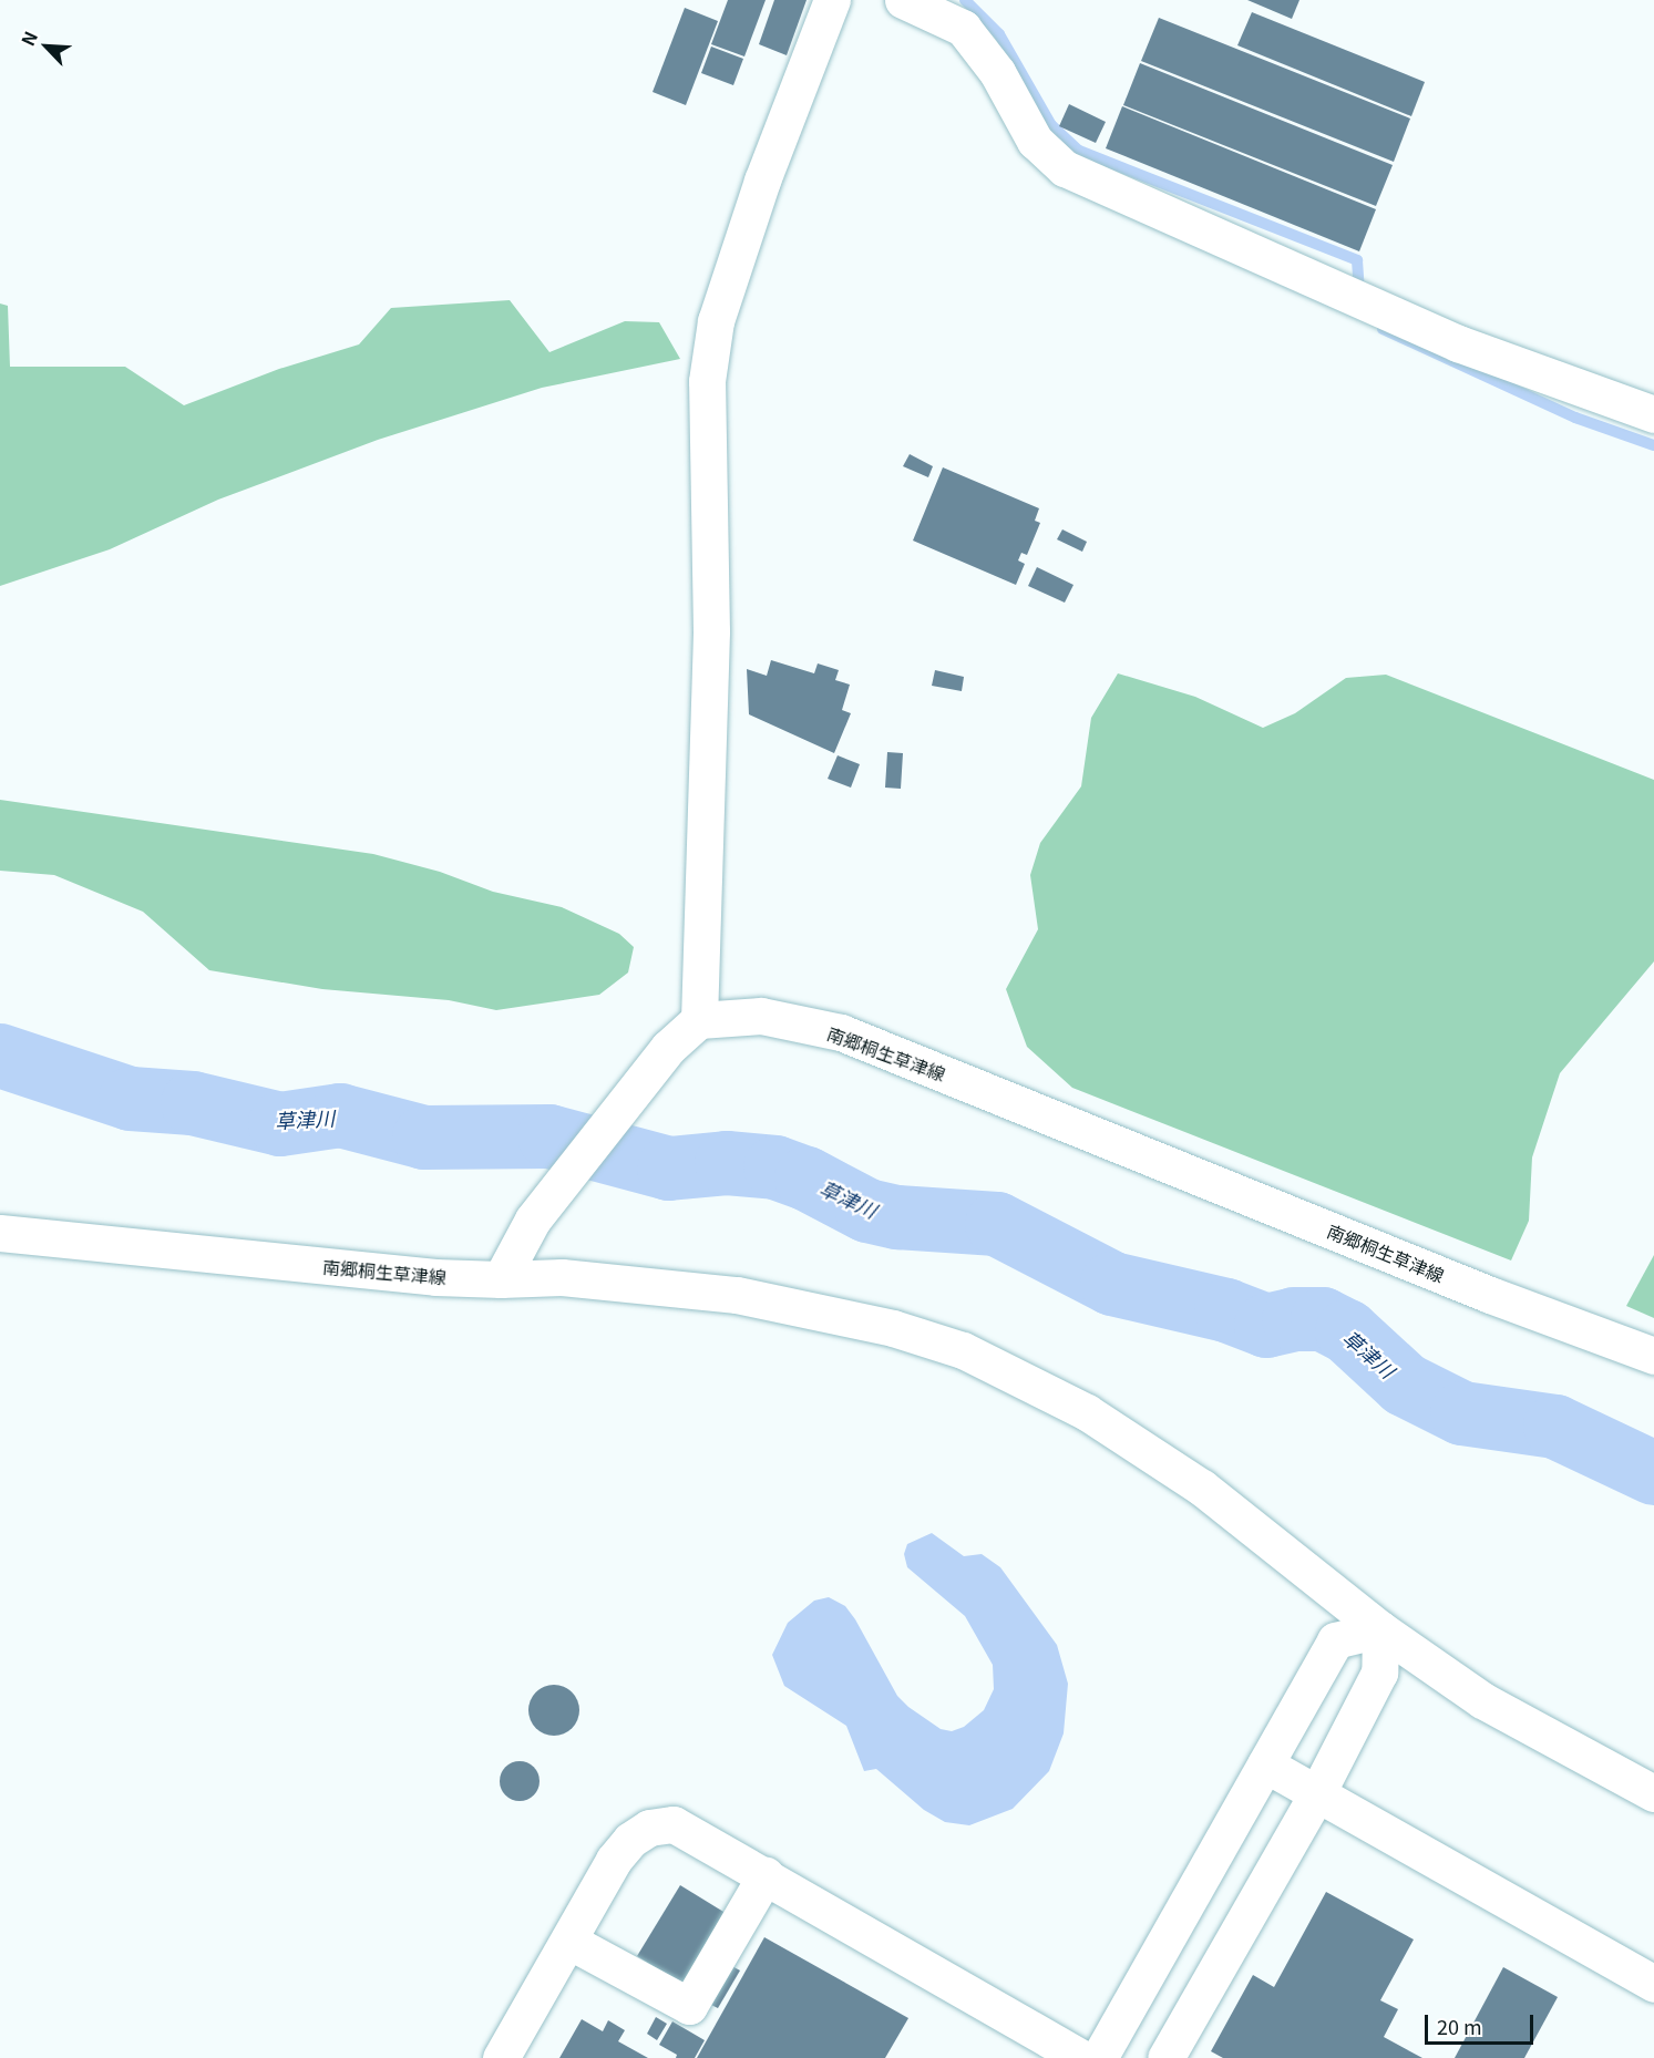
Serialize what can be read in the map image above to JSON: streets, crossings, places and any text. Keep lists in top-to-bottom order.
{
  "streets": {
    "street": ["南郷桐生草津線"]
  },
  "water": ["草津川"],
  "scale_bar": "20 m",
  "north": "top left"
}
